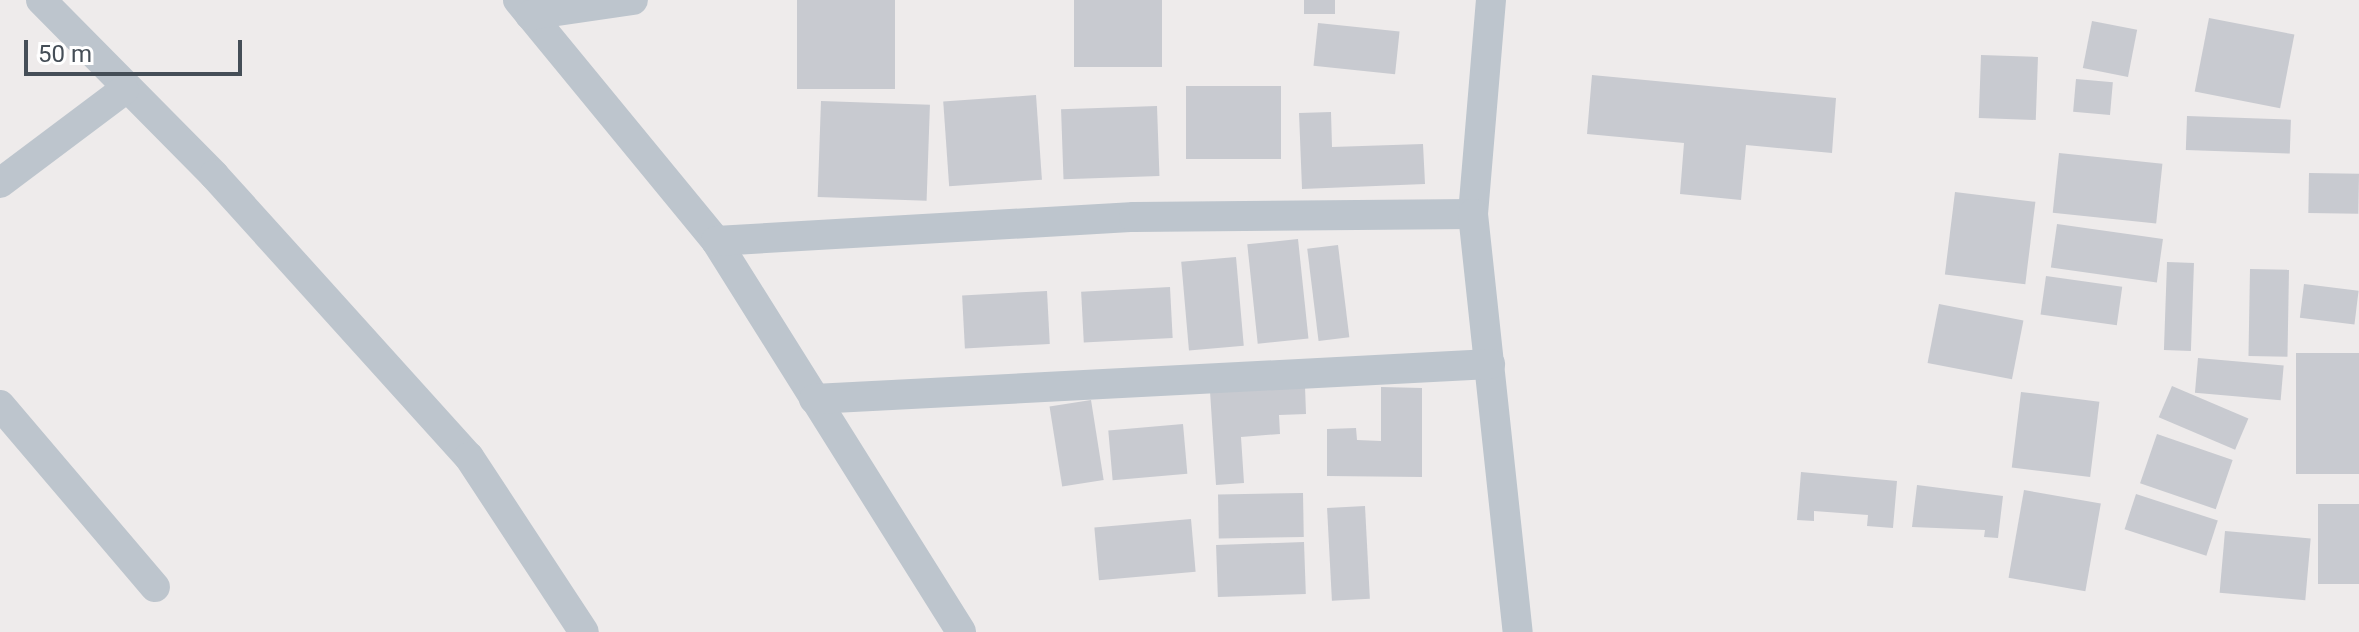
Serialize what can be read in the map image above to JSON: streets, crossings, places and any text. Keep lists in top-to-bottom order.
{
  "scale_bar": "50 m"
}
